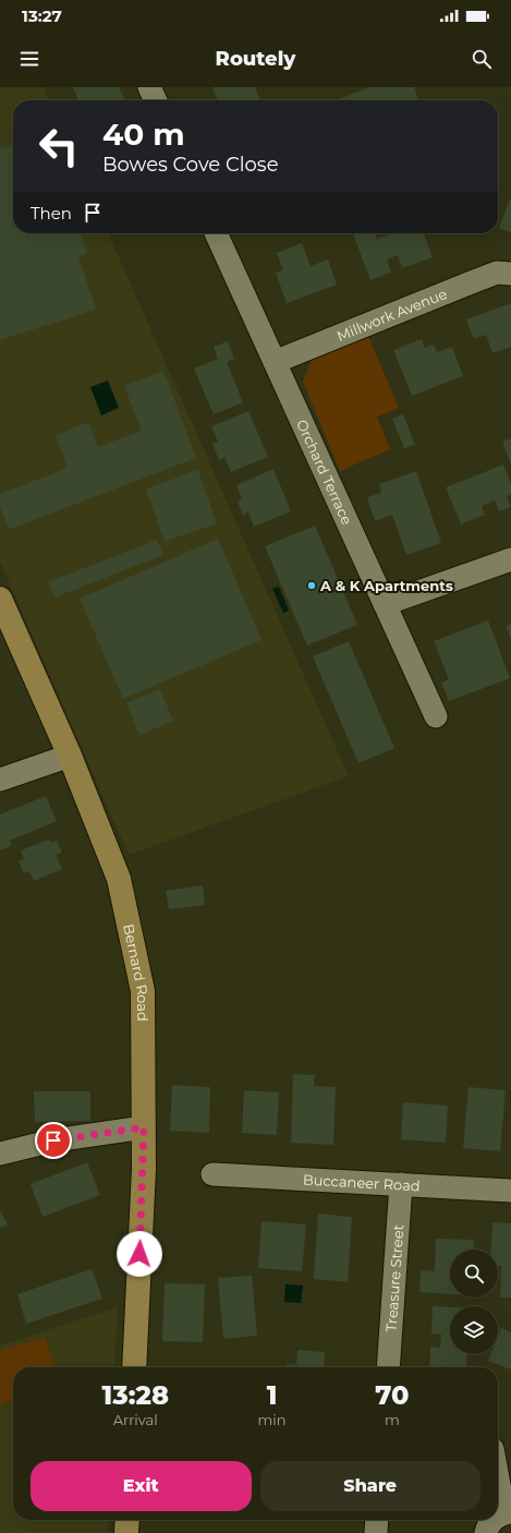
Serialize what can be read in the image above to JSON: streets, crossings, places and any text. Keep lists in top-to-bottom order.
{
  "streets": {
    "main road": ["Bernard Road"],
    "street": [
      "Millwork Avenue",
      "Orchard Terrace",
      "Buccaneer Road",
      "Treasure Street"
    ]
  },
  "crossings": [
    ["Millwork Avenue", "Orchard Terrace"],
    ["Buccaneer Road", "Treasure Street"]
  ],
  "places": ["A & K Apartments"],
  "page": {
    "status": "13:27",
    "header": "Routely",
    "turn": ["40 m", "Bowes Cove Close"],
    "then": "Then",
    "eta": [
      "13:28",
      "Arrival",
      "1",
      "min",
      "70",
      "m"
    ],
    "buttons": ["Exit", "Share"]
  }
}
